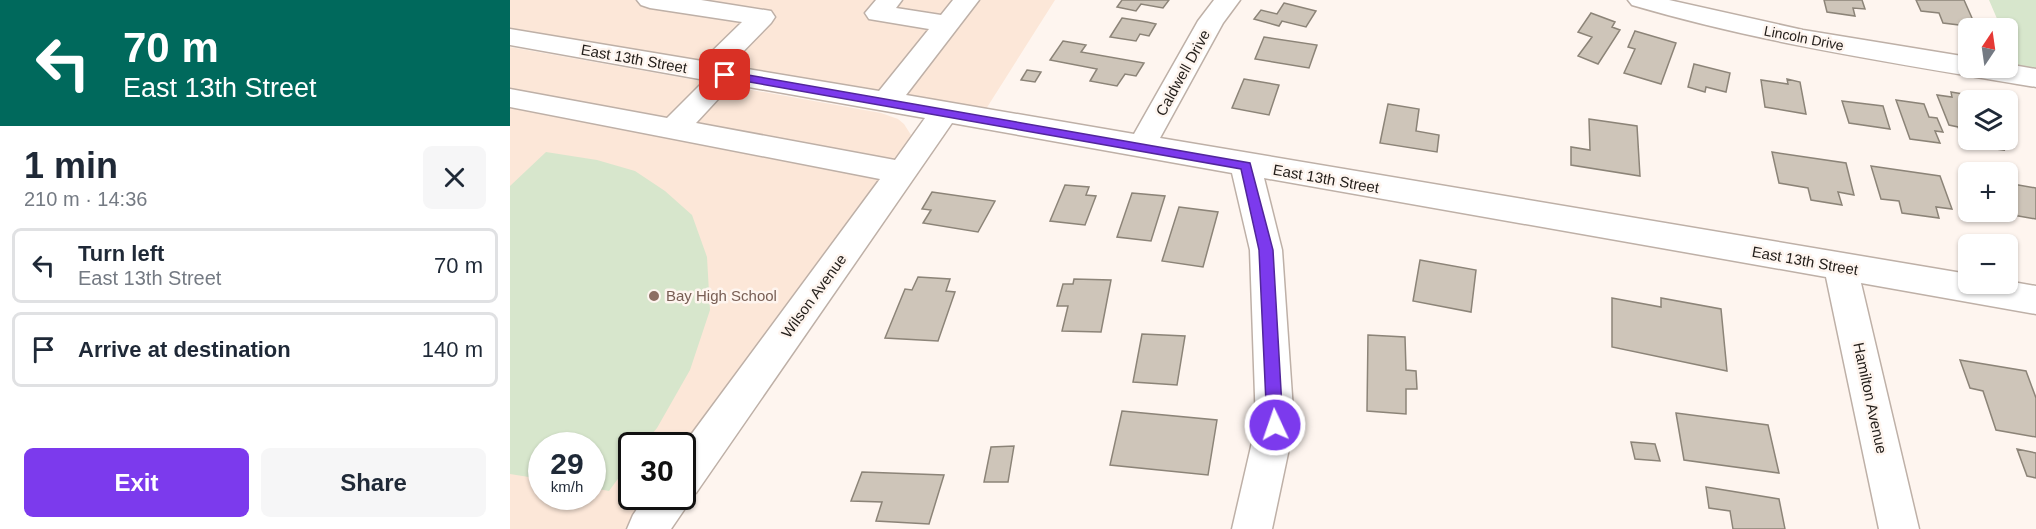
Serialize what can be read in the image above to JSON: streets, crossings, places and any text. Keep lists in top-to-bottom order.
{
  "streets": {
    "street": [
      "Lincoln Drive",
      "East 13th Street",
      "Caldwell Drive",
      "Wilson Avenue",
      "Hamilton Avenue"
    ]
  },
  "crossings": [
    ["East 13th Street", "Caldwell Drive"],
    ["East 13th Street", "Wilson Avenue"],
    ["East 13th Street", "Hamilton Avenue"]
  ],
  "places": ["Bay High School"],
  "north": "top",
  "page": {
    "turn": ["70 m", "East 13th Street"],
    "map_buttons": ["+", "−"],
    "heading": ["1 min", "210 m · 14:36"],
    "list": [
      {
        "name": "Turn left",
        "note": "East 13th Street",
        "value": "70 m"
      },
      {
        "name": "Arrive at destination",
        "value": "140 m"
      }
    ],
    "speed": "29 km/h",
    "limit": "30",
    "buttons": ["Exit", "Share"]
  }
}
